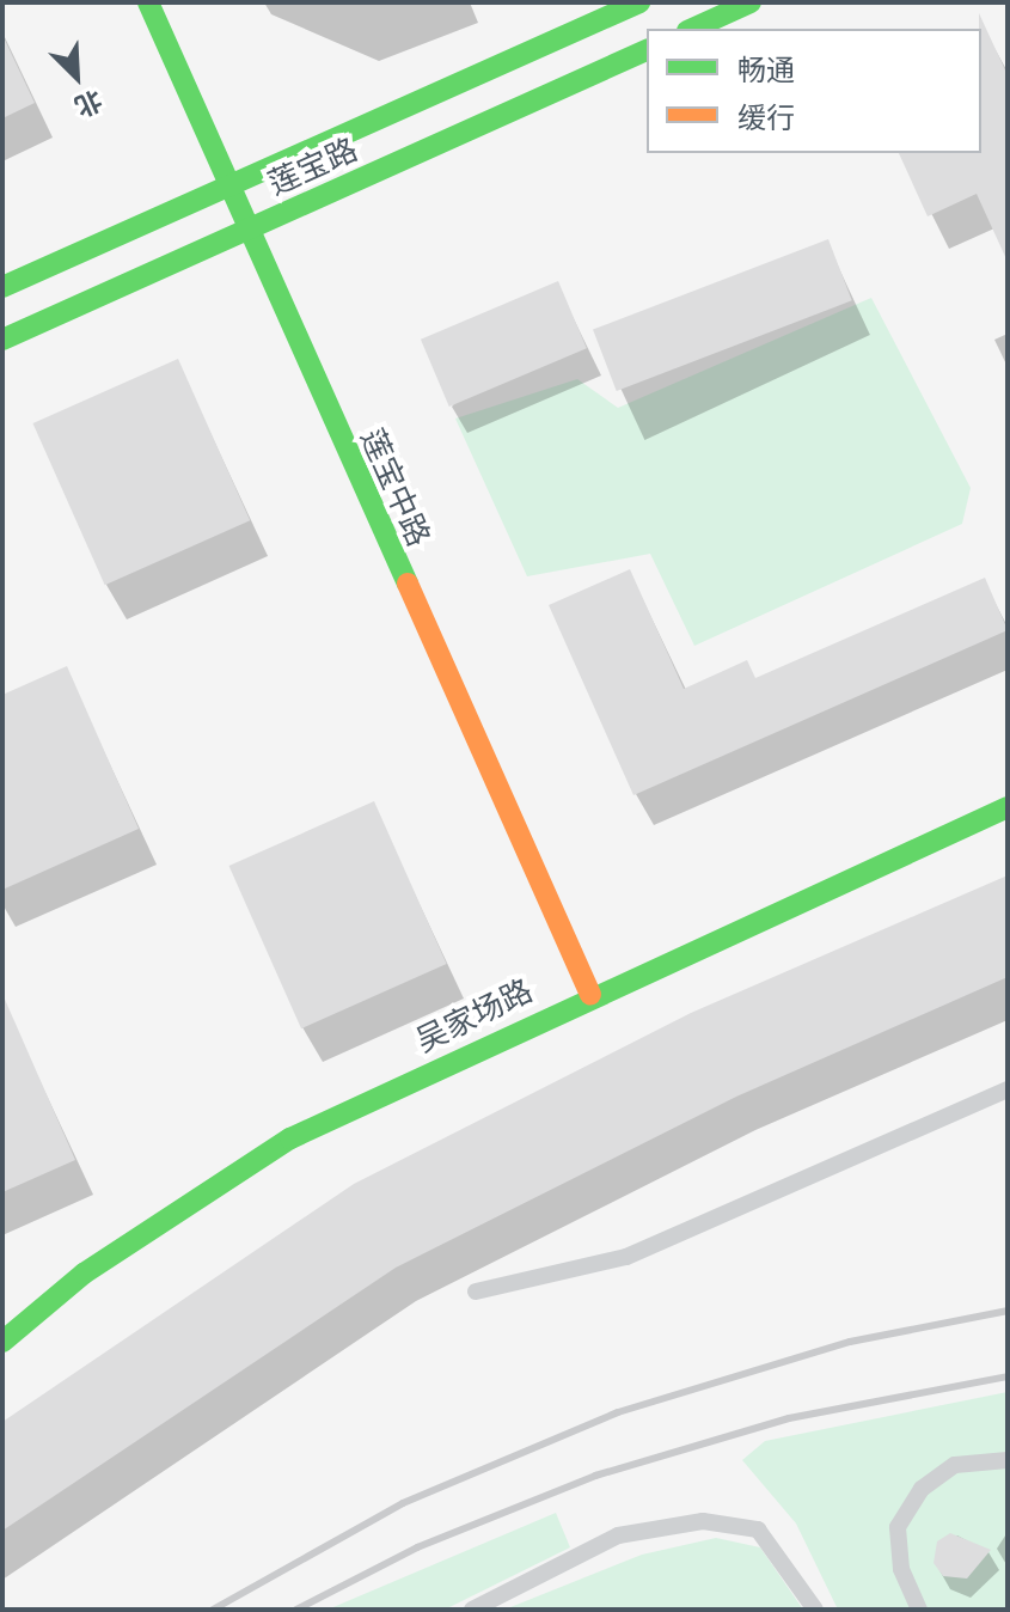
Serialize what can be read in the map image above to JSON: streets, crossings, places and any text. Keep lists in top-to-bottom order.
{
  "streets": {
    "street": ["莲宝路", "莲宝中路", "吴家场路"]
  },
  "crossings": [
    ["莲宝路", "莲宝中路"],
    ["莲宝中路", "吴家场路"]
  ],
  "legend": ["畅通", "缓行"],
  "north": "bottom right"
}
